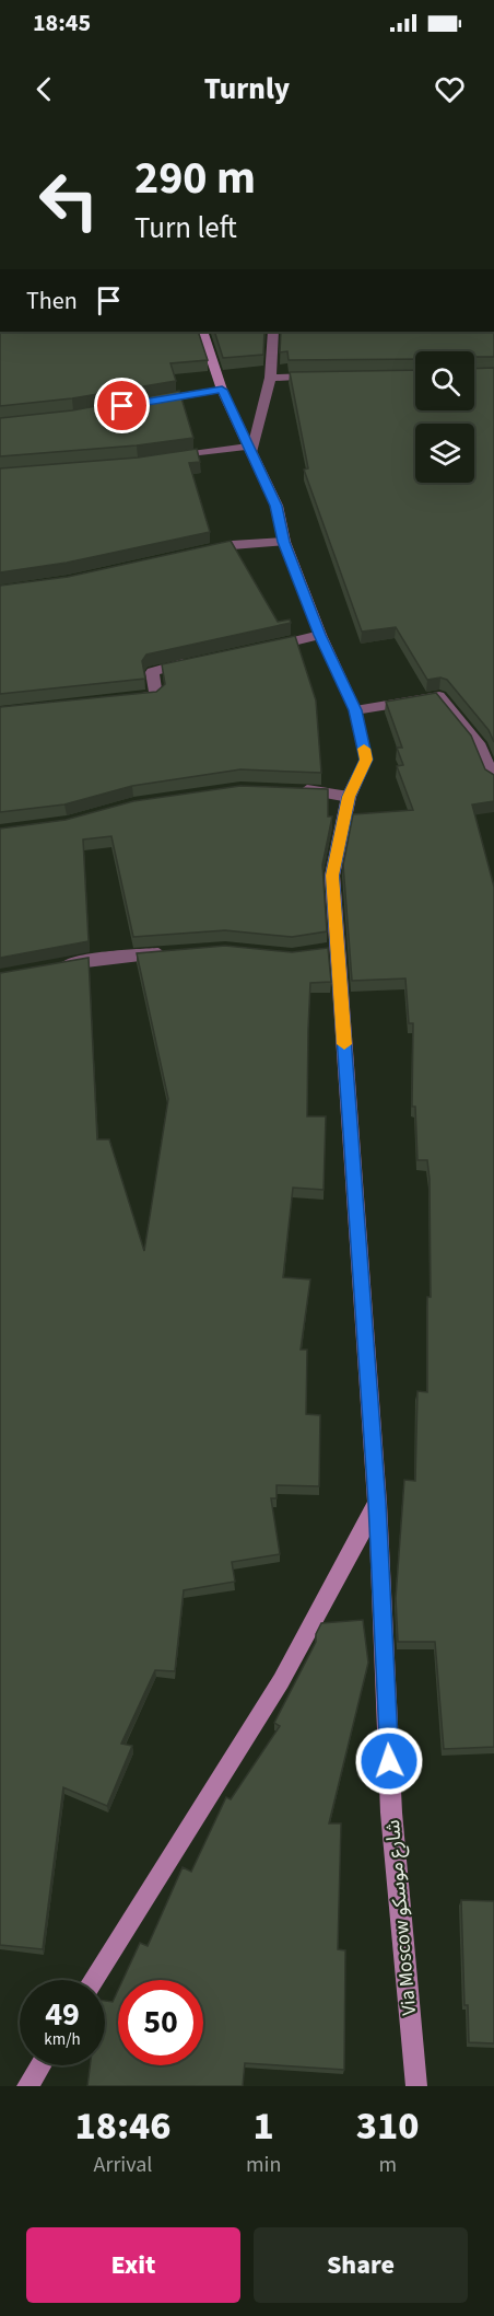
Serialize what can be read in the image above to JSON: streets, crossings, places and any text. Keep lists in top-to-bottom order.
{
  "streets": {
    "main road": ["Via Moscow شارع موسكو"]
  },
  "page": {
    "status": "18:45",
    "header": "Turnly",
    "turn": ["290 m", "Turn left"],
    "then": "Then",
    "speed": "49 km/h",
    "limit": "50",
    "eta": [
      "18:46",
      "Arrival",
      "1",
      "min",
      "310",
      "m"
    ],
    "buttons": ["Exit", "Share"]
  }
}
